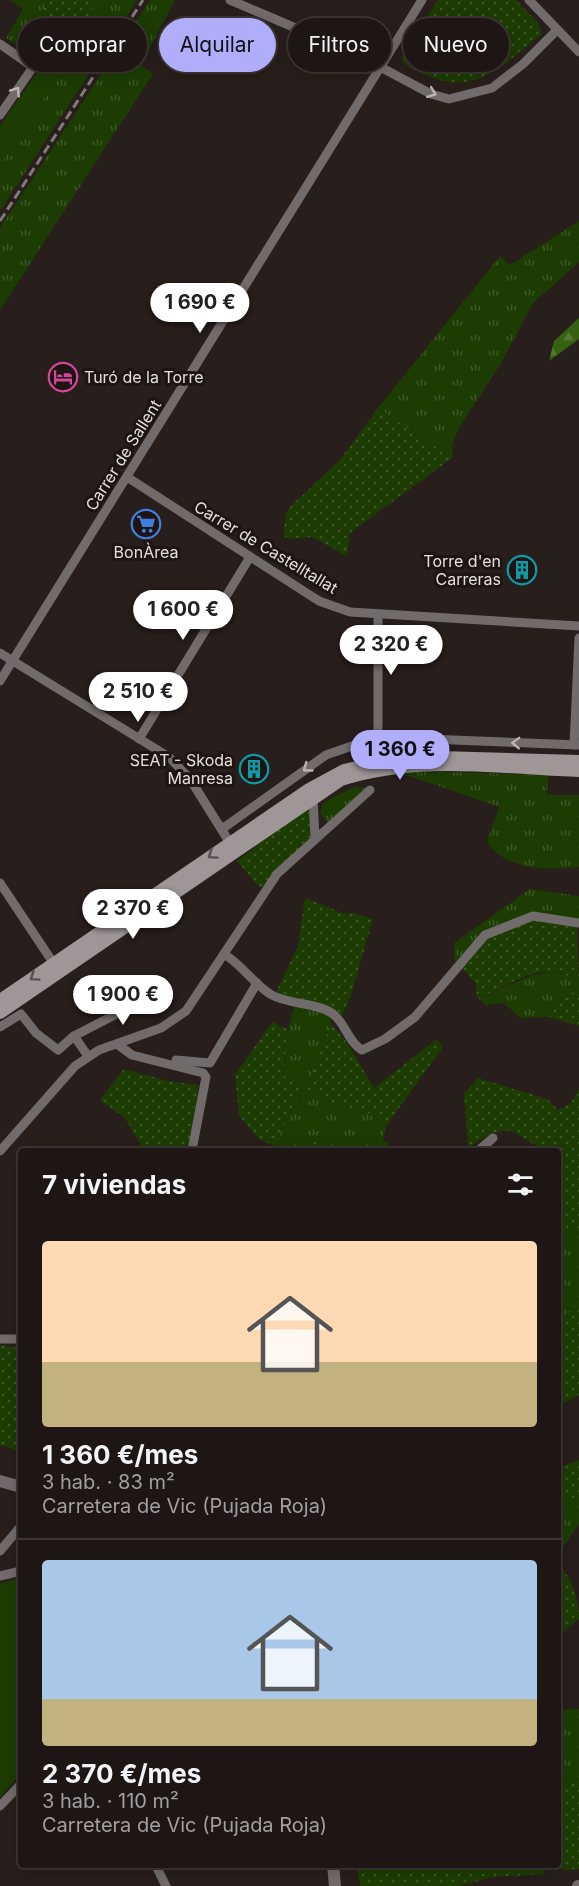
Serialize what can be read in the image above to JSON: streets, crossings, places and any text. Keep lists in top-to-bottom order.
{
  "streets": {
    "street": ["Carrer de Sallent", "Carrer de Castelltallat"]
  },
  "crossings": [
    ["Carrer de Sallent", "Carrer de Castelltallat"]
  ],
  "places": {
    "hotel": ["Turó de la Torre"],
    "supermarket": ["BonÀrea"],
    "building": ["Torre d'en Carreras", "SEAT - Skoda Manresa"]
  },
  "page": {
    "chip": [
      "Comprar",
      "Alquilar",
      "Filtros",
      "Nuevo"
    ],
    "price": [
      "1 690 €",
      "1 600 €",
      "2 320 €",
      "2 510 €",
      "1 360 €",
      "2 370 €",
      "1 900 €"
    ],
    "heading": "7 viviendas",
    "list": [
      {
        "name": "1 360 €/mes",
        "note": "3 hab. · 83 m² · Carretera de Vic (Pujada Roja)"
      },
      {
        "name": "2 370 €/mes",
        "note": "3 hab. · 110 m² · Carretera de Vic (Pujada Roja)"
      }
    ]
  }
}
